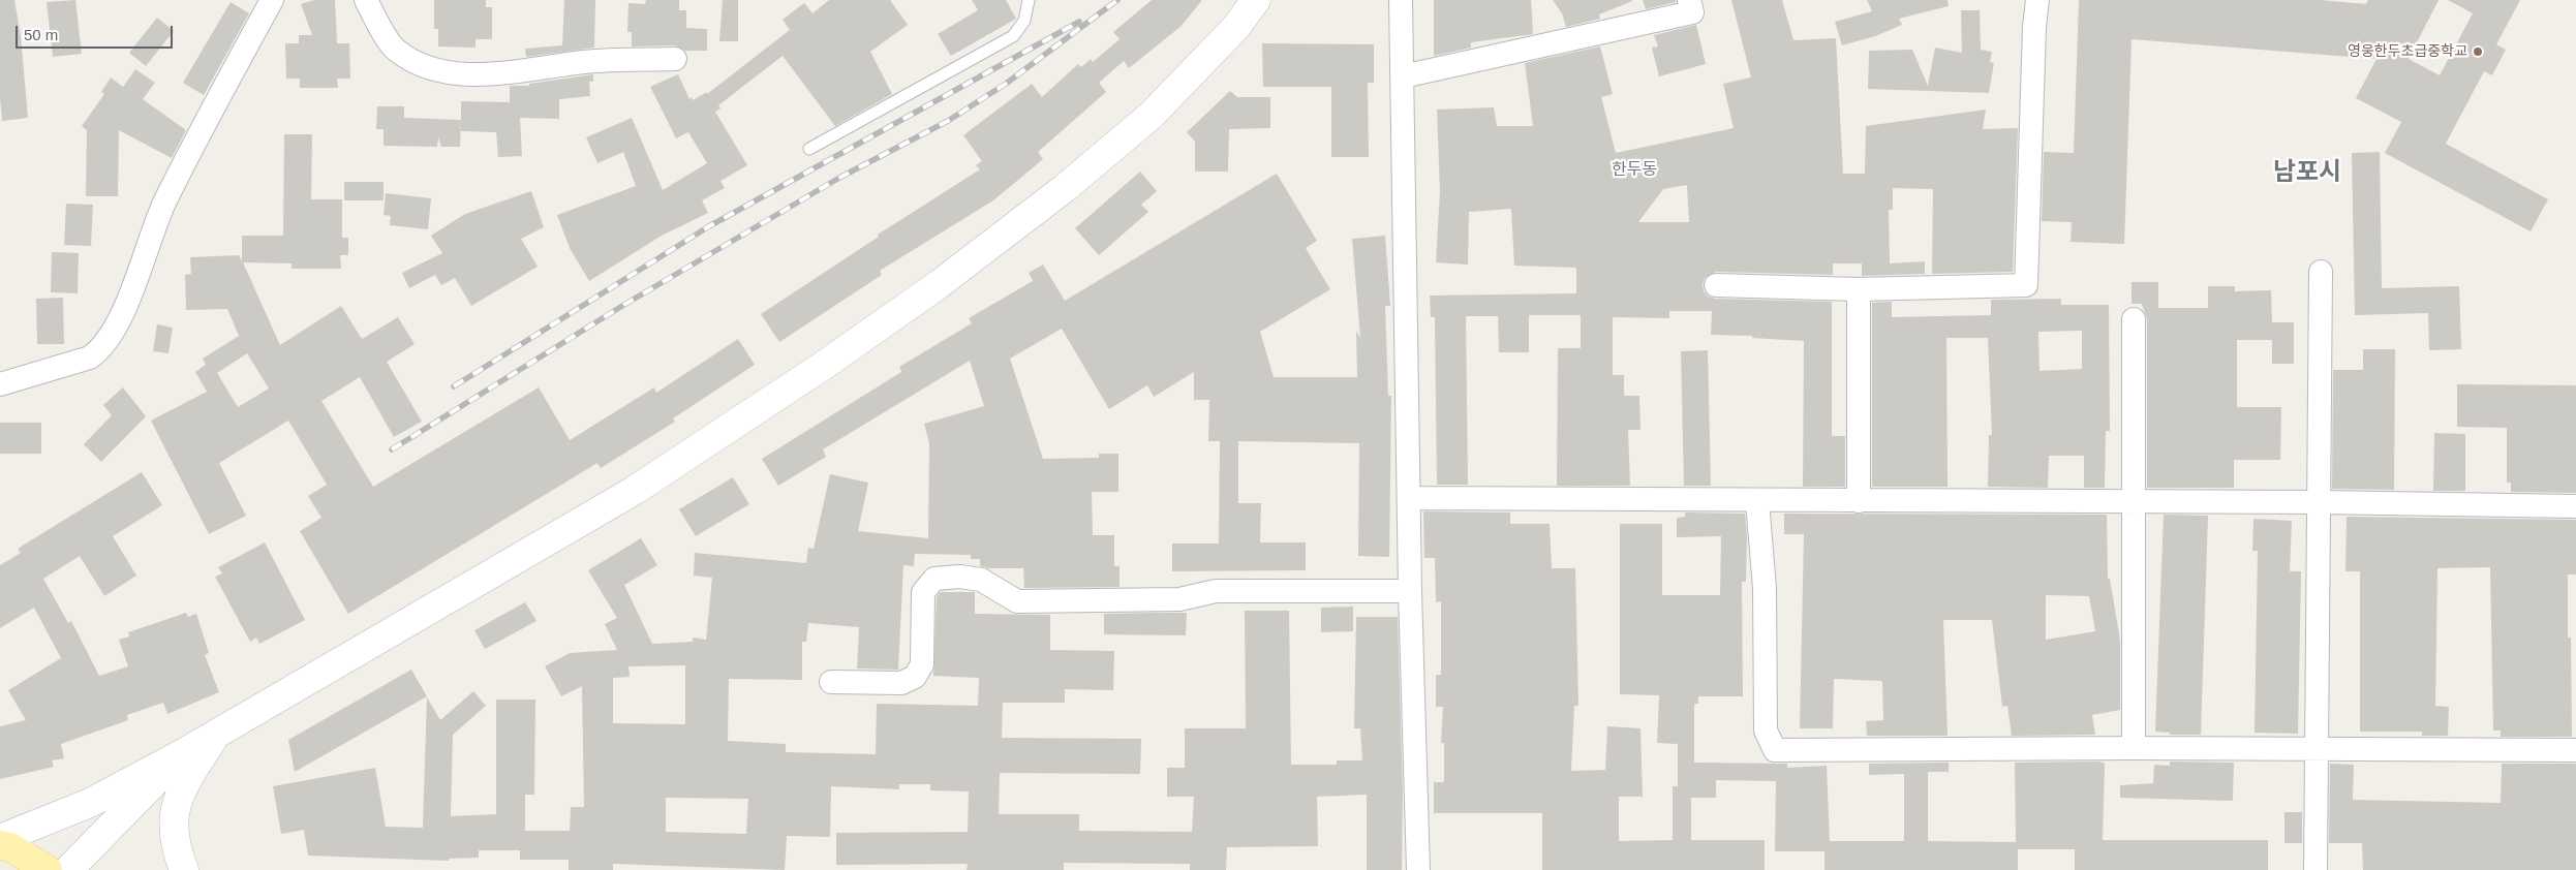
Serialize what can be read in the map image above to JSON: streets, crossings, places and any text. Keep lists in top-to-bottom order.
{
  "districts": ["한두동", "남포시"],
  "places": ["영웅한두초급중학교"],
  "scale_bar": "50 m"
}
